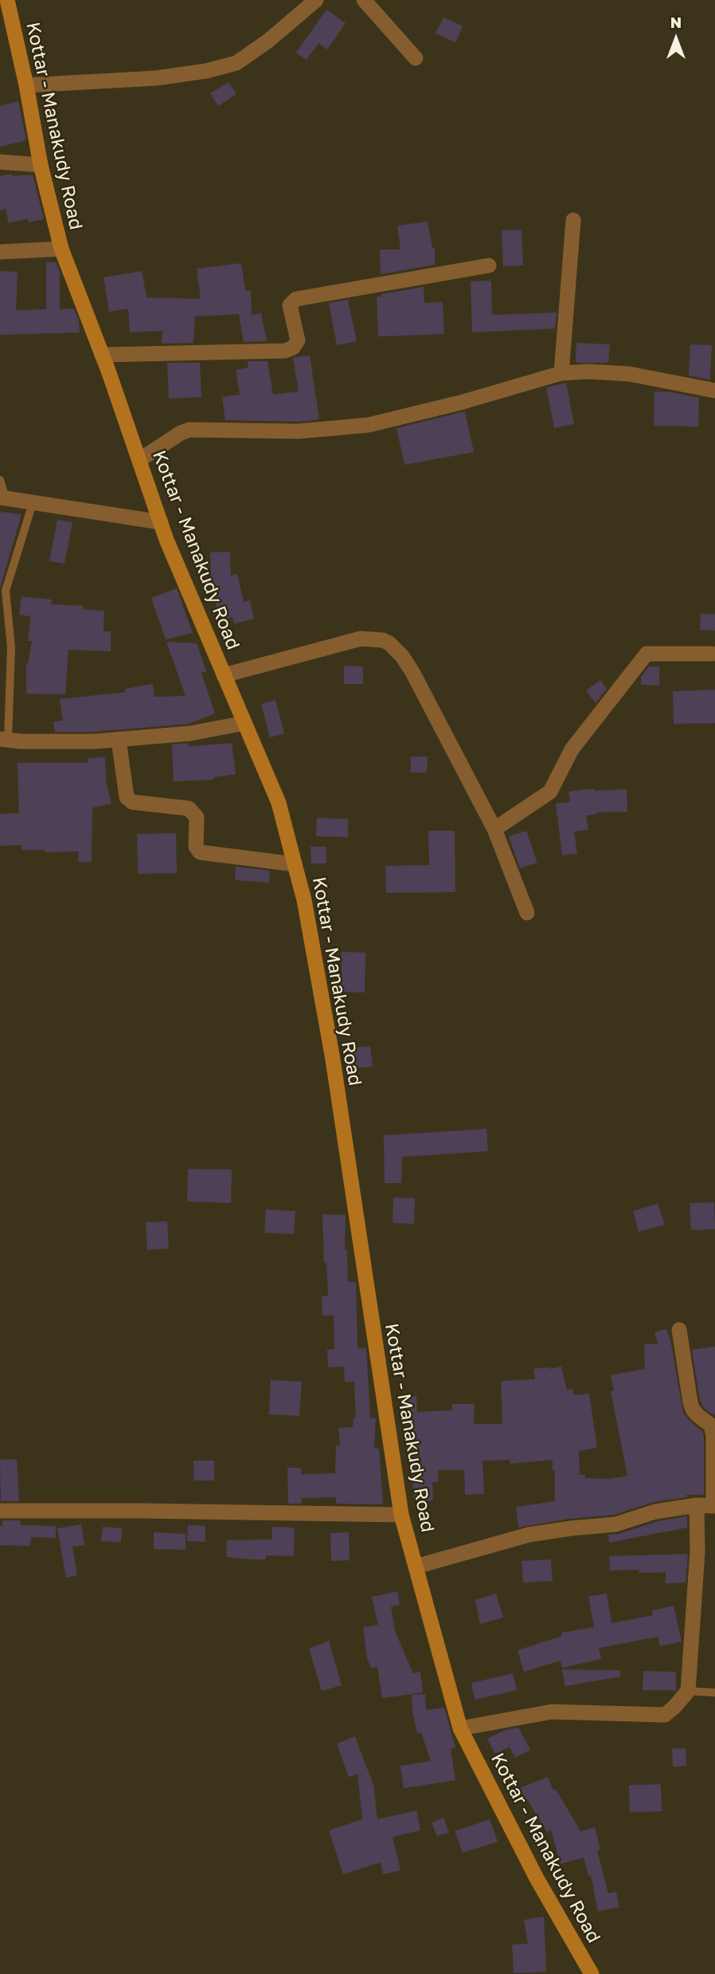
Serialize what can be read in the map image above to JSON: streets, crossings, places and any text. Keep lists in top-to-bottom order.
{
  "streets": {
    "main road": ["Kottar - Manakudy Road"]
  },
  "north": "top"
}
